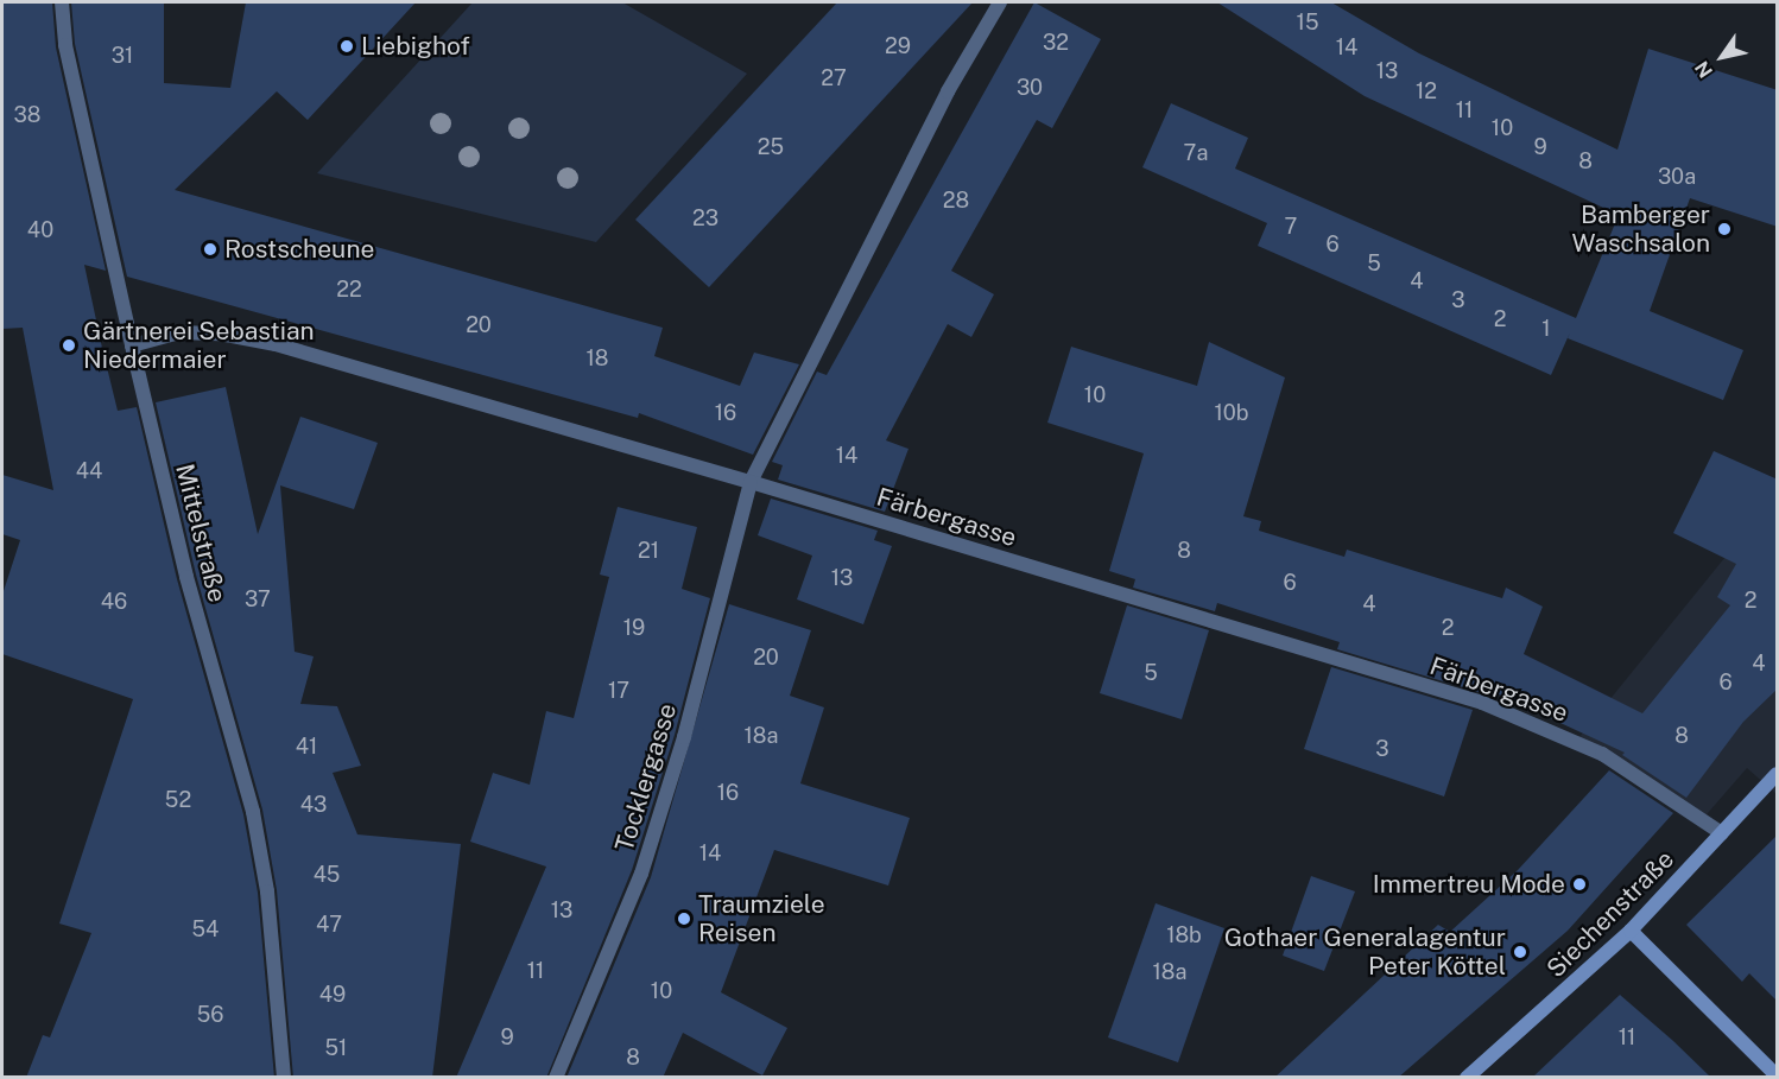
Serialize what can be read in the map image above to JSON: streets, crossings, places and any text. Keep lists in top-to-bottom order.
{
  "streets": {
    "street": [
      "Färbergasse",
      "Mittelstraße",
      "Tocklergasse",
      "Siechenstraße"
    ]
  },
  "crossings": [
    ["Färbergasse", "Mittelstraße"],
    ["Färbergasse", "Tocklergasse"],
    ["Färbergasse", "Siechenstraße"]
  ],
  "places": [
    "Liebighof",
    "Bamberger Waschsalon",
    "Rostscheune",
    "Gärtnerei Sebastian Niedermaier",
    "Immertreu Mode",
    "Traumziele Reisen",
    "Gothaer Generalagentur Peter Köttel"
  ],
  "house_numbers": [
    "15",
    "32",
    "29",
    "14",
    "31",
    "13",
    "27",
    "30",
    "12",
    "11",
    "38",
    "10",
    "25",
    "9",
    "7a",
    "8",
    "30a",
    "28",
    "23",
    "7",
    "40",
    "6",
    "5",
    "4",
    "22",
    "3",
    "2",
    "20",
    "1",
    "18",
    "10",
    "16",
    "10b",
    "14",
    "44",
    "21",
    "8",
    "13",
    "6",
    "37",
    "2",
    "46",
    "4",
    "19",
    "2",
    "20",
    "4",
    "5",
    "6",
    "17",
    "18a",
    "8",
    "41",
    "3",
    "16",
    "52",
    "43",
    "14",
    "45",
    "13",
    "47",
    "54",
    "18b",
    "11",
    "18a",
    "10",
    "49",
    "56",
    "9",
    "11",
    "51",
    "8"
  ],
  "north": "bottom left"
}
